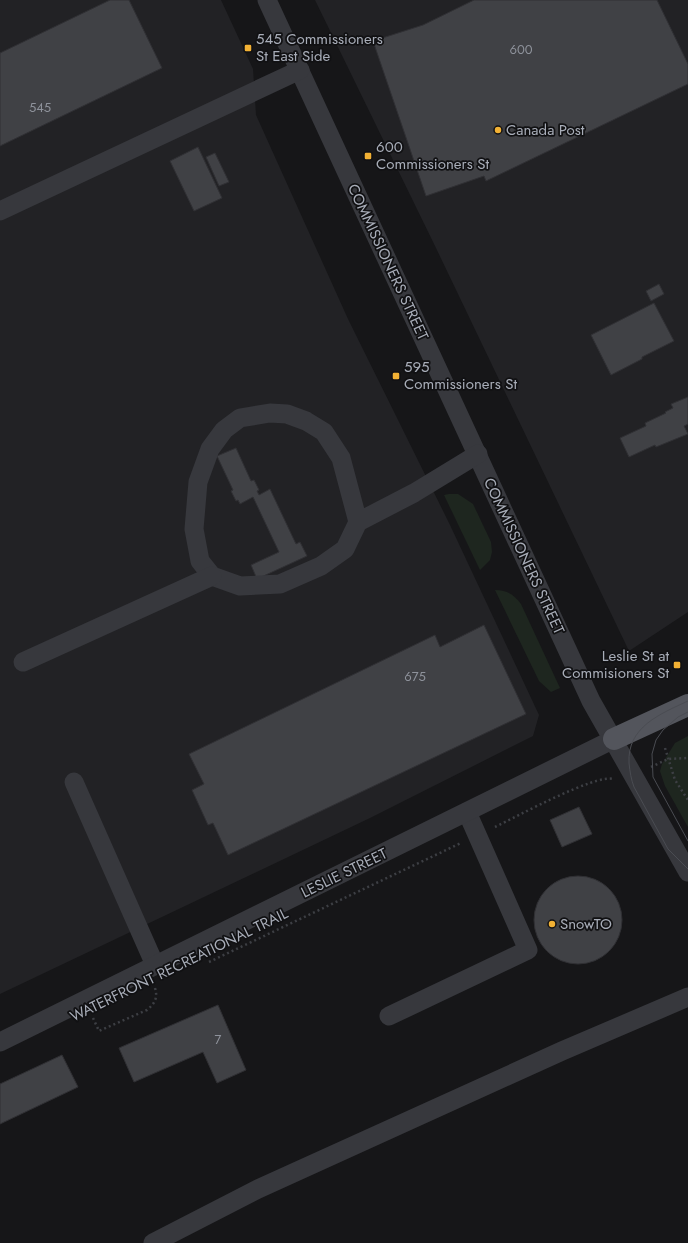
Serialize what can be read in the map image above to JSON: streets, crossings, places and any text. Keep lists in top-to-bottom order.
{
  "streets": {
    "main road": ["LESLIE STREET"],
    "street": ["COMMISSIONERS STREET"],
    "path": ["WATERFRONT RECREATIONAL TRAIL"]
  },
  "crossings": [
    ["COMMISSIONERS STREET", "LESLIE STREET"]
  ],
  "places": {
    "transit": [
      "545 Commissioners St East Side",
      "600 Commissioners St",
      "595 Commissioners St",
      "Leslie St at Commisioners St"
    ],
    "other": ["Canada Post", "SnowTO"]
  },
  "house_numbers": [
    "600",
    "545",
    "675",
    "7"
  ]
}
